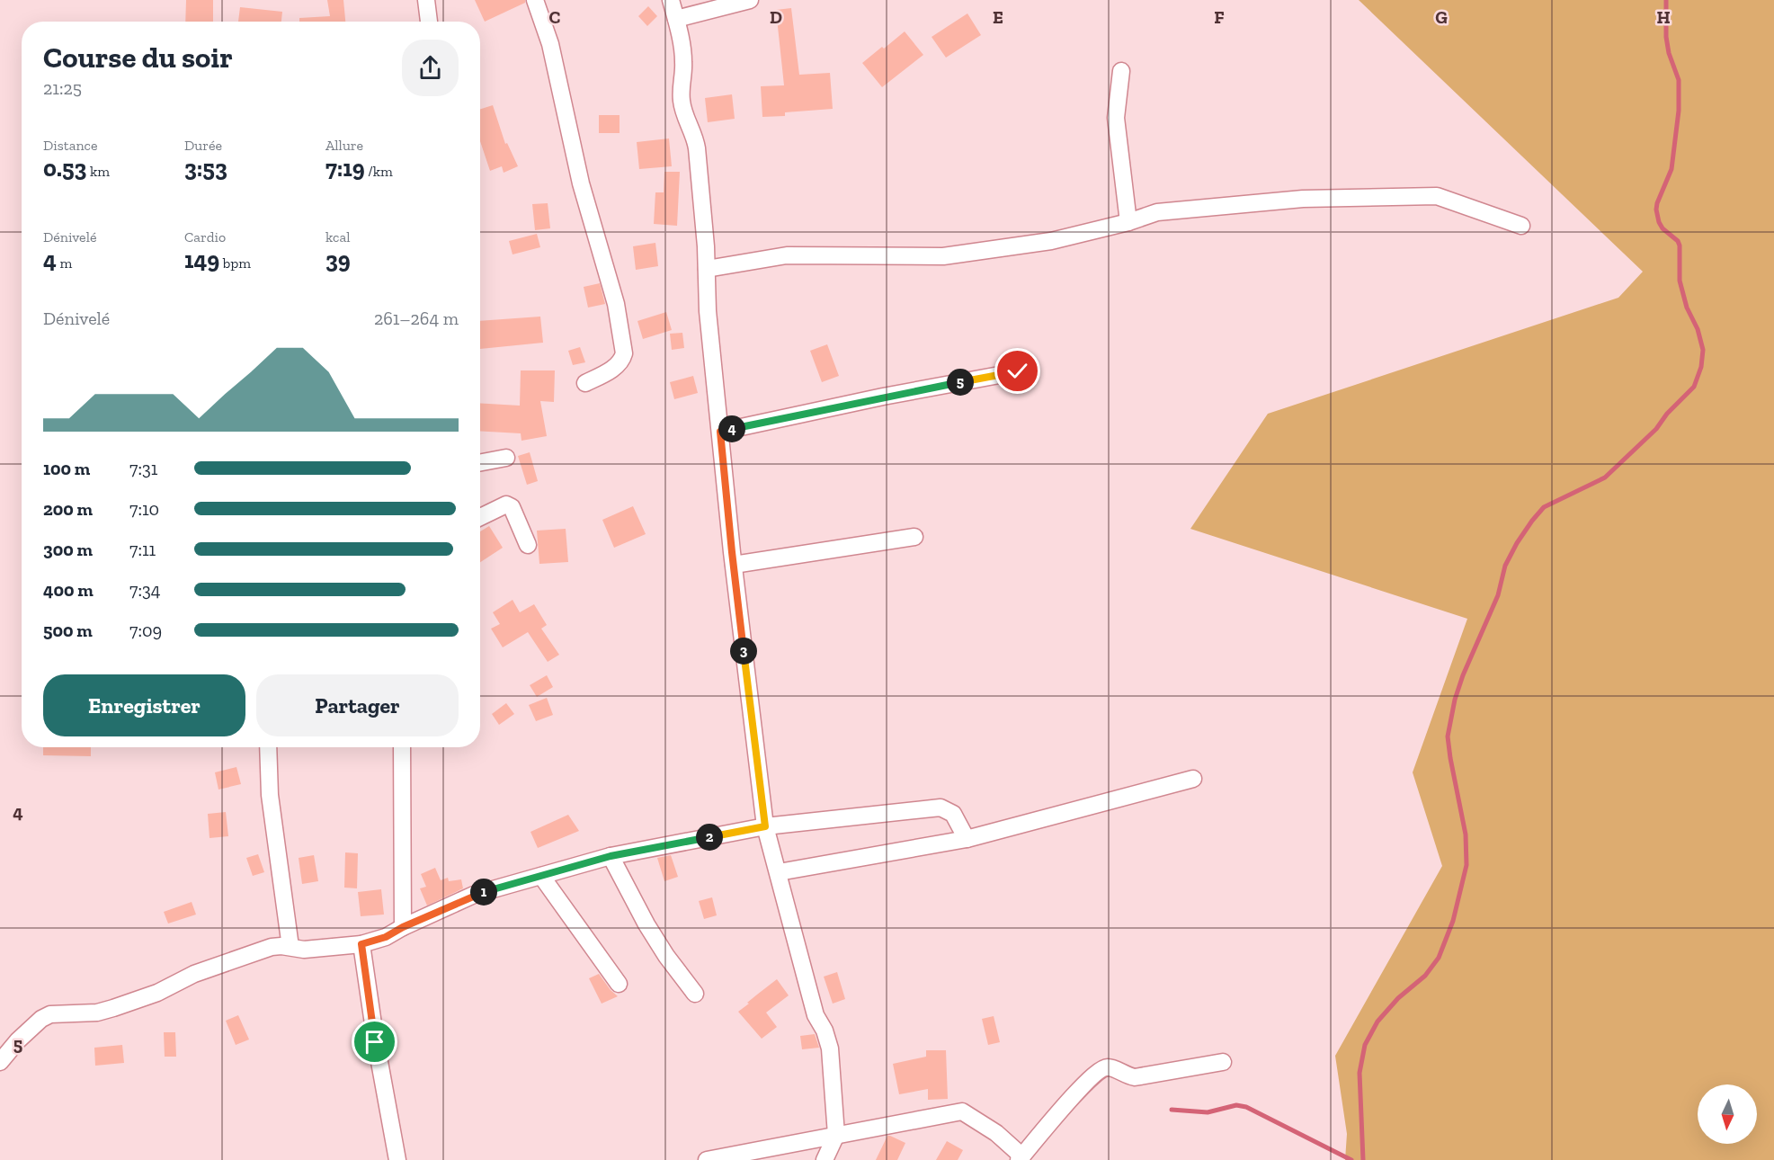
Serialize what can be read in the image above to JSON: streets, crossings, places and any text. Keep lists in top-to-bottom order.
{
  "north": "bottom",
  "page": {
    "heading": ["Course du soir", "21:25"],
    "stats": [
      ["Distance", "0.53 km"],
      ["Durée", "3:53"],
      ["Allure", "7:19 /km"],
      ["Dénivelé", "4 m"],
      ["Cardio", "149 bpm"],
      ["kcal", "39"]
    ],
    "chart": ["Dénivelé", "261–264 m"],
    "pins": [
      "5",
      "4",
      "3",
      "2",
      "1"
    ],
    "list": [
      {
        "name": "100 m",
        "note": "7:31"
      },
      {
        "name": "200 m",
        "note": "7:10"
      },
      {
        "name": "300 m",
        "note": "7:11"
      },
      {
        "name": "400 m",
        "note": "7:34"
      },
      {
        "name": "500 m",
        "note": "7:09"
      }
    ],
    "buttons": ["Enregistrer", "Partager"]
  },
  "grid": {
    "columns": [
      "C",
      "D",
      "E",
      "F",
      "G",
      "H"
    ],
    "rows": ["4", "5"]
  }
}
